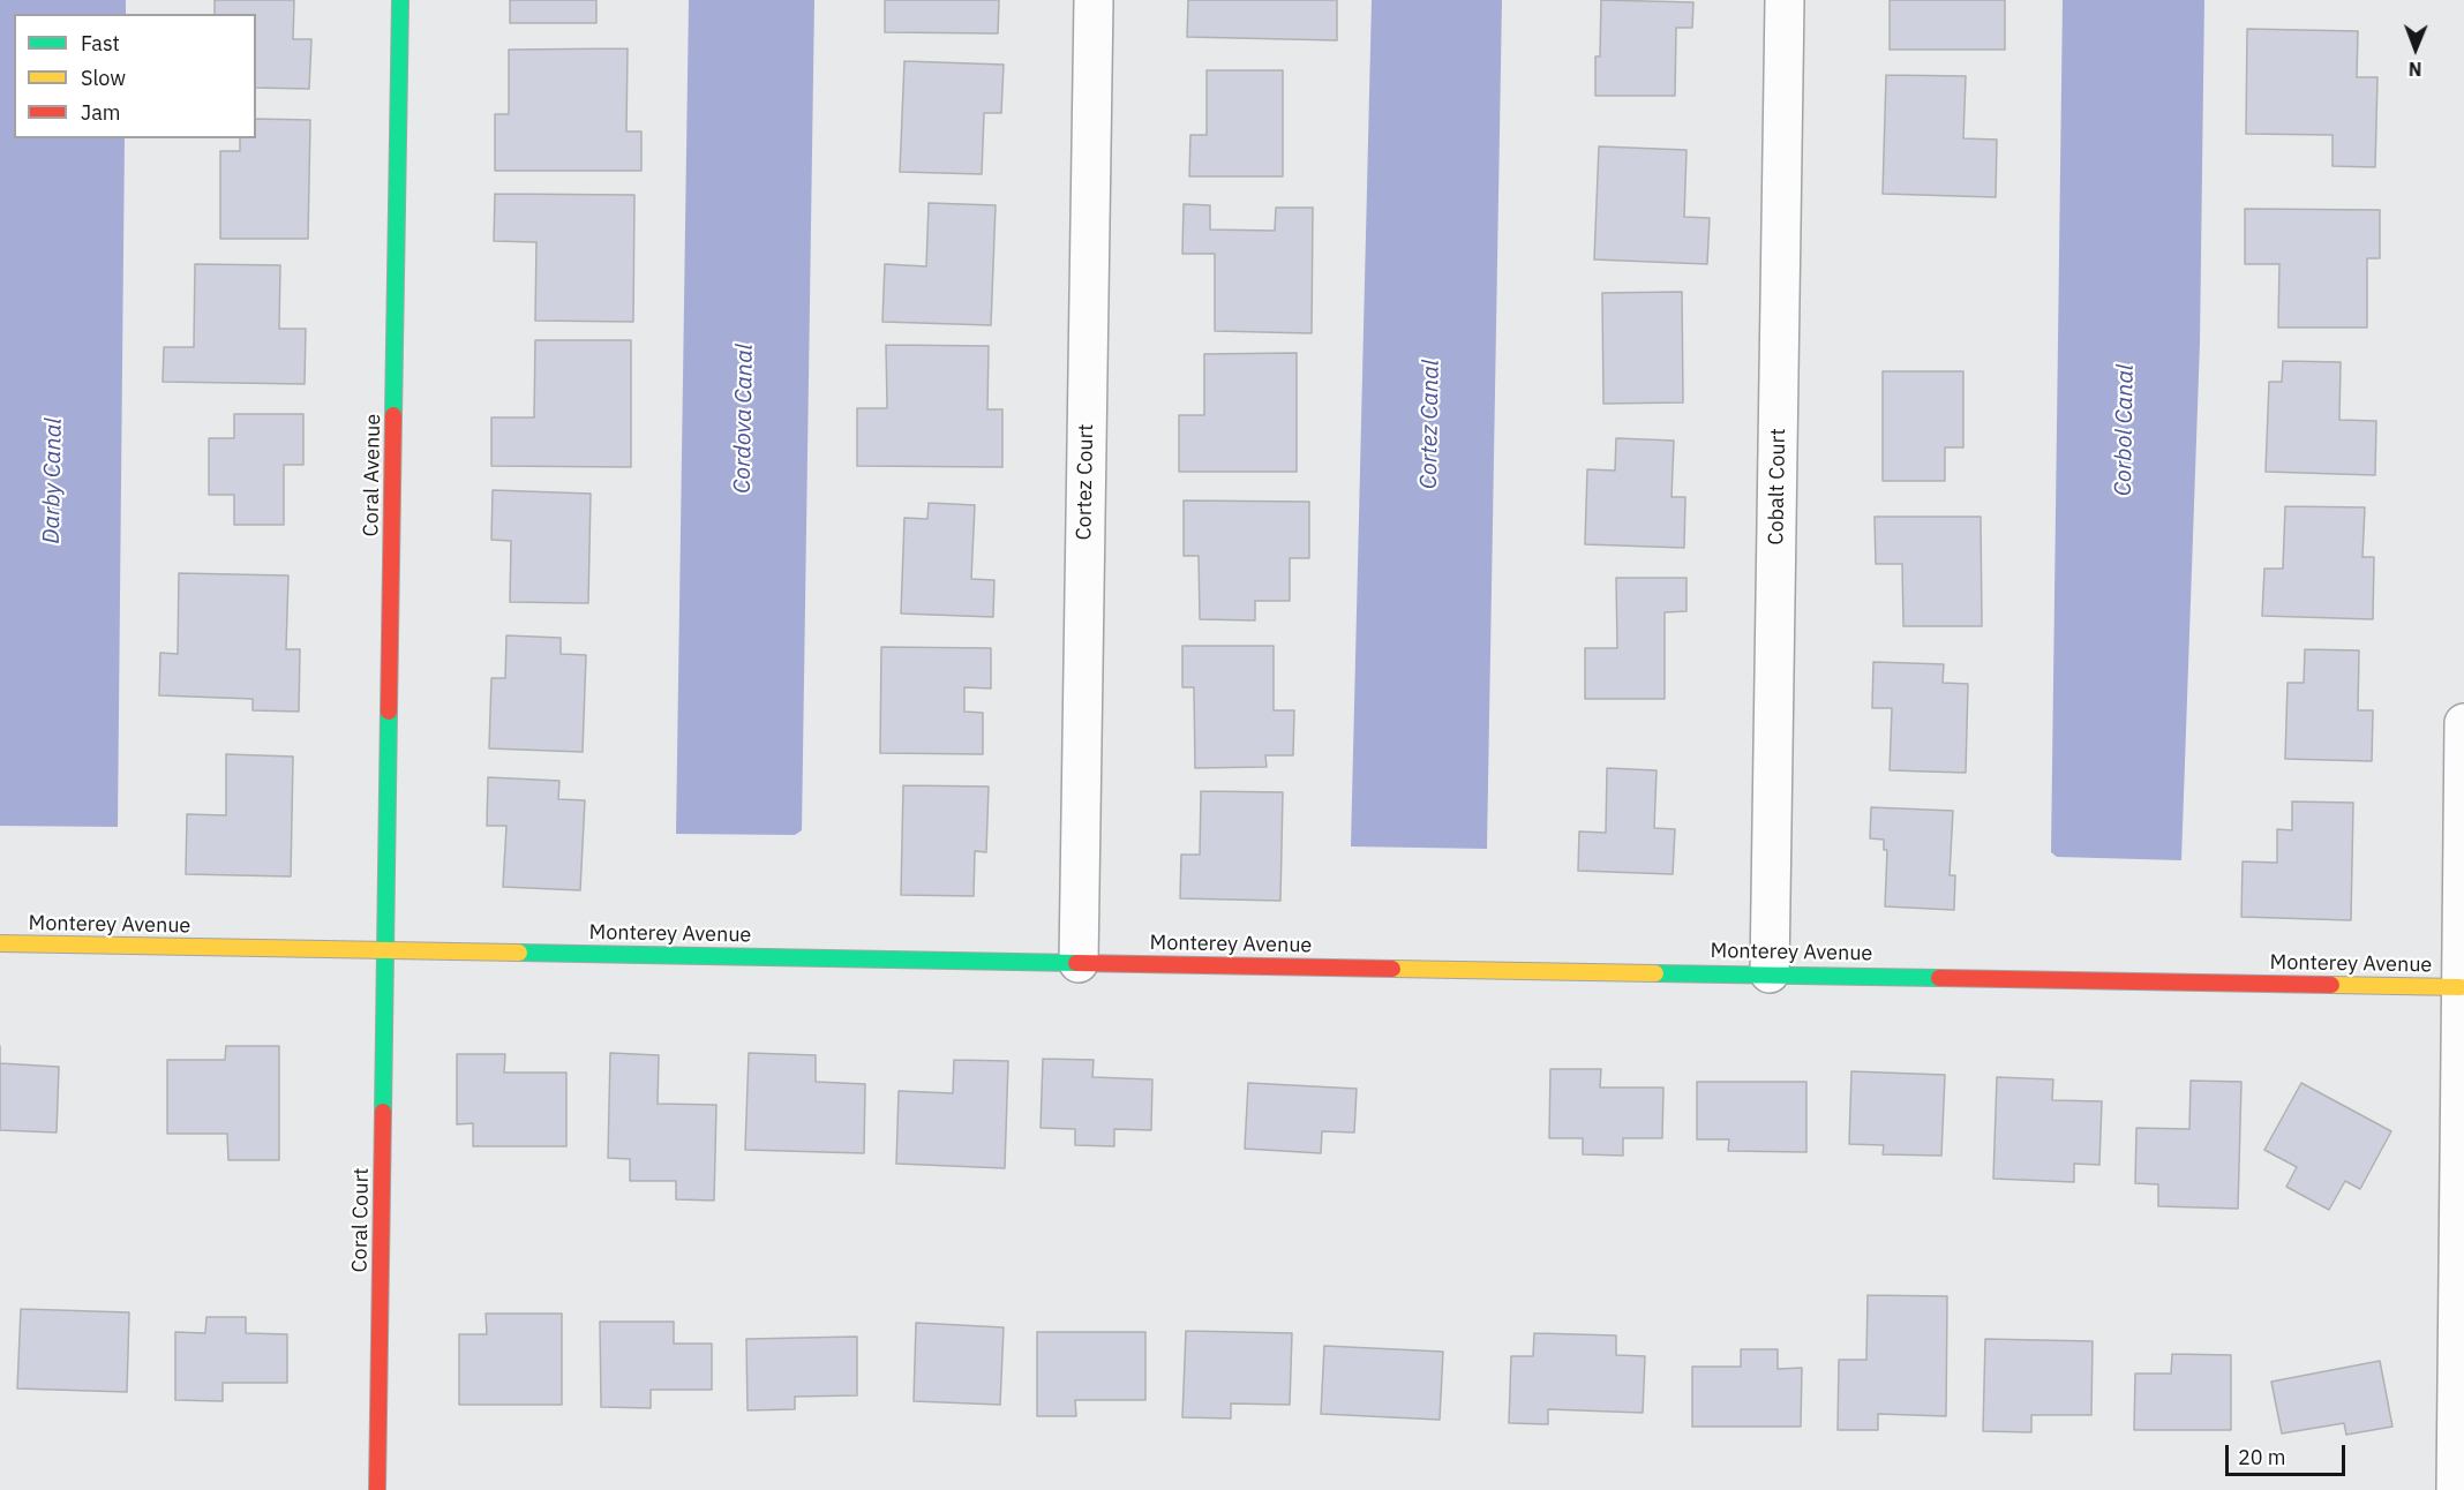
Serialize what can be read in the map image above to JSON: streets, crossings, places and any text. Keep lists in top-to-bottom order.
{
  "streets": {
    "street": [
      "Coral Avenue",
      "Cortez Court",
      "Cobalt Court",
      "Monterey Avenue",
      "Coral Court"
    ]
  },
  "crossings": [
    ["Coral Avenue", "Monterey Avenue"],
    ["Coral Avenue", "Coral Court"],
    ["Cortez Court", "Monterey Avenue"],
    ["Cobalt Court", "Monterey Avenue"],
    ["Monterey Avenue", "Coral Court"]
  ],
  "water": [
    "Cordova Canal",
    "Cortez Canal",
    "Corbol Canal",
    "Darby Canal"
  ],
  "legend": ["Fast", "Slow", "Jam"],
  "scale_bar": "20 m",
  "north": "bottom"
}
